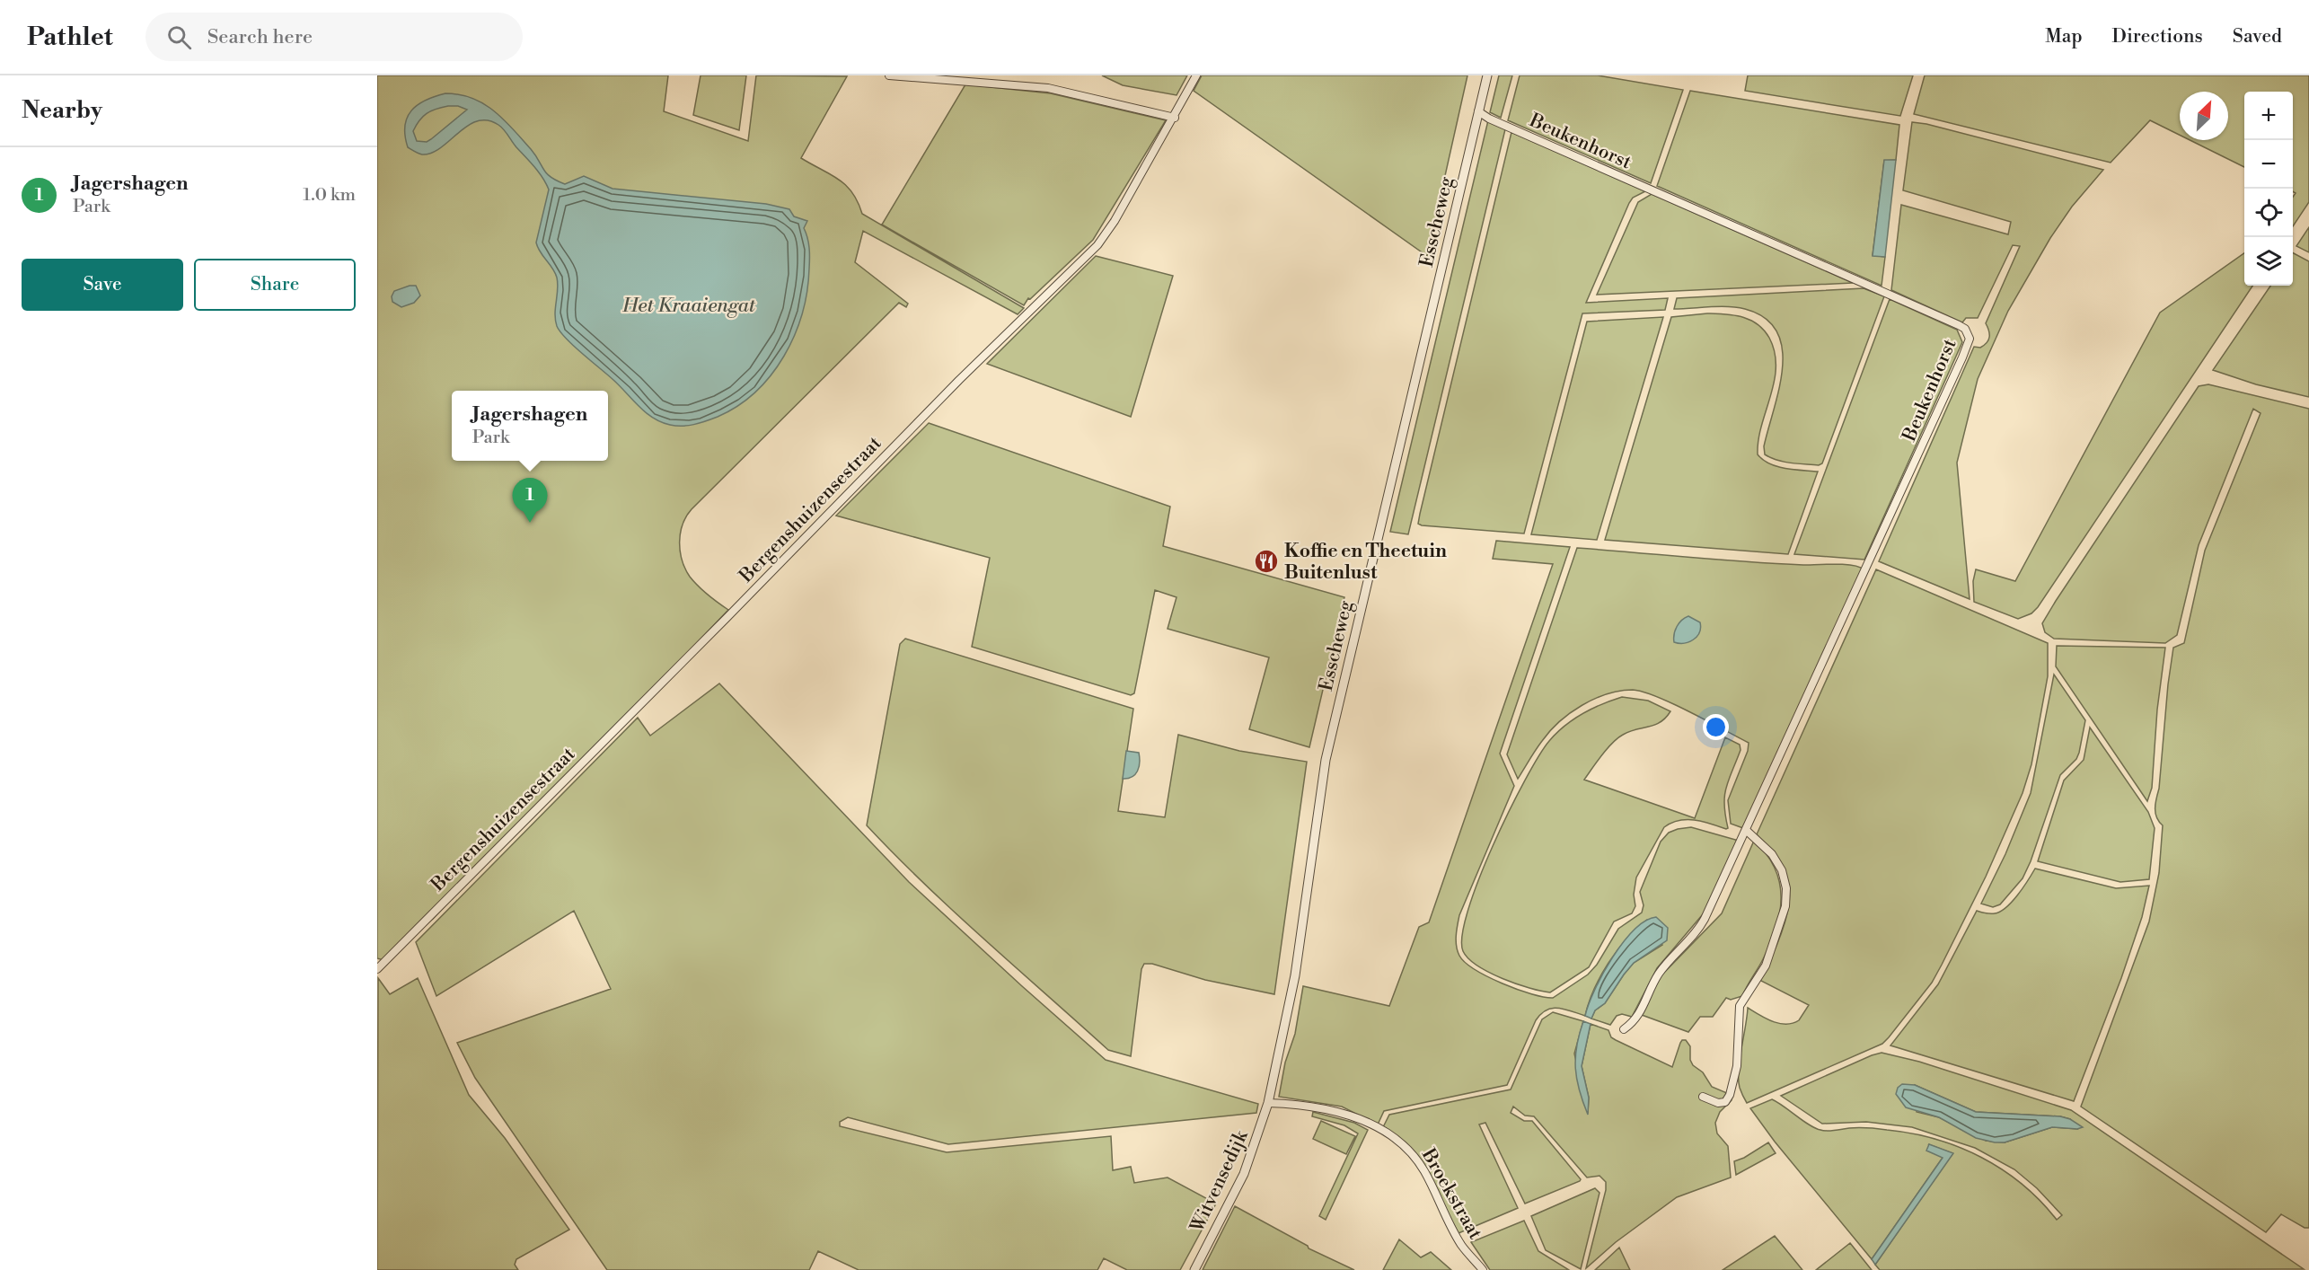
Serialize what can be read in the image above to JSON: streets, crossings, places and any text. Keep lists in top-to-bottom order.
{
  "streets": {
    "street": [
      "Beukenhorst",
      "Esscheweg",
      "Bergenshuizensestraat",
      "Witvensedijk",
      "Broekstraat"
    ]
  },
  "crossings": [
    ["Beukenhorst", "Esscheweg"],
    ["Esscheweg", "Witvensedijk"],
    ["Esscheweg", "Broekstraat"],
    ["Witvensedijk", "Broekstraat"]
  ],
  "water": ["Het Kraaiengat"],
  "places": {
    "restaurant": ["Koffie en Theetuin Buitenlust"]
  },
  "north": "top right",
  "page": {
    "header": "Pathlet",
    "search": "Search here",
    "nav": ["Map", "Directions", "Saved"],
    "heading": "Nearby",
    "map_buttons": ["+", "−"],
    "list": [
      {
        "mark": "1",
        "name": "Jagershagen",
        "note": "Park",
        "value": "1.0 km"
      }
    ],
    "buttons": ["Save", "Share"],
    "popup": ["Jagershagen", "Park"],
    "pins": "1"
  }
}
